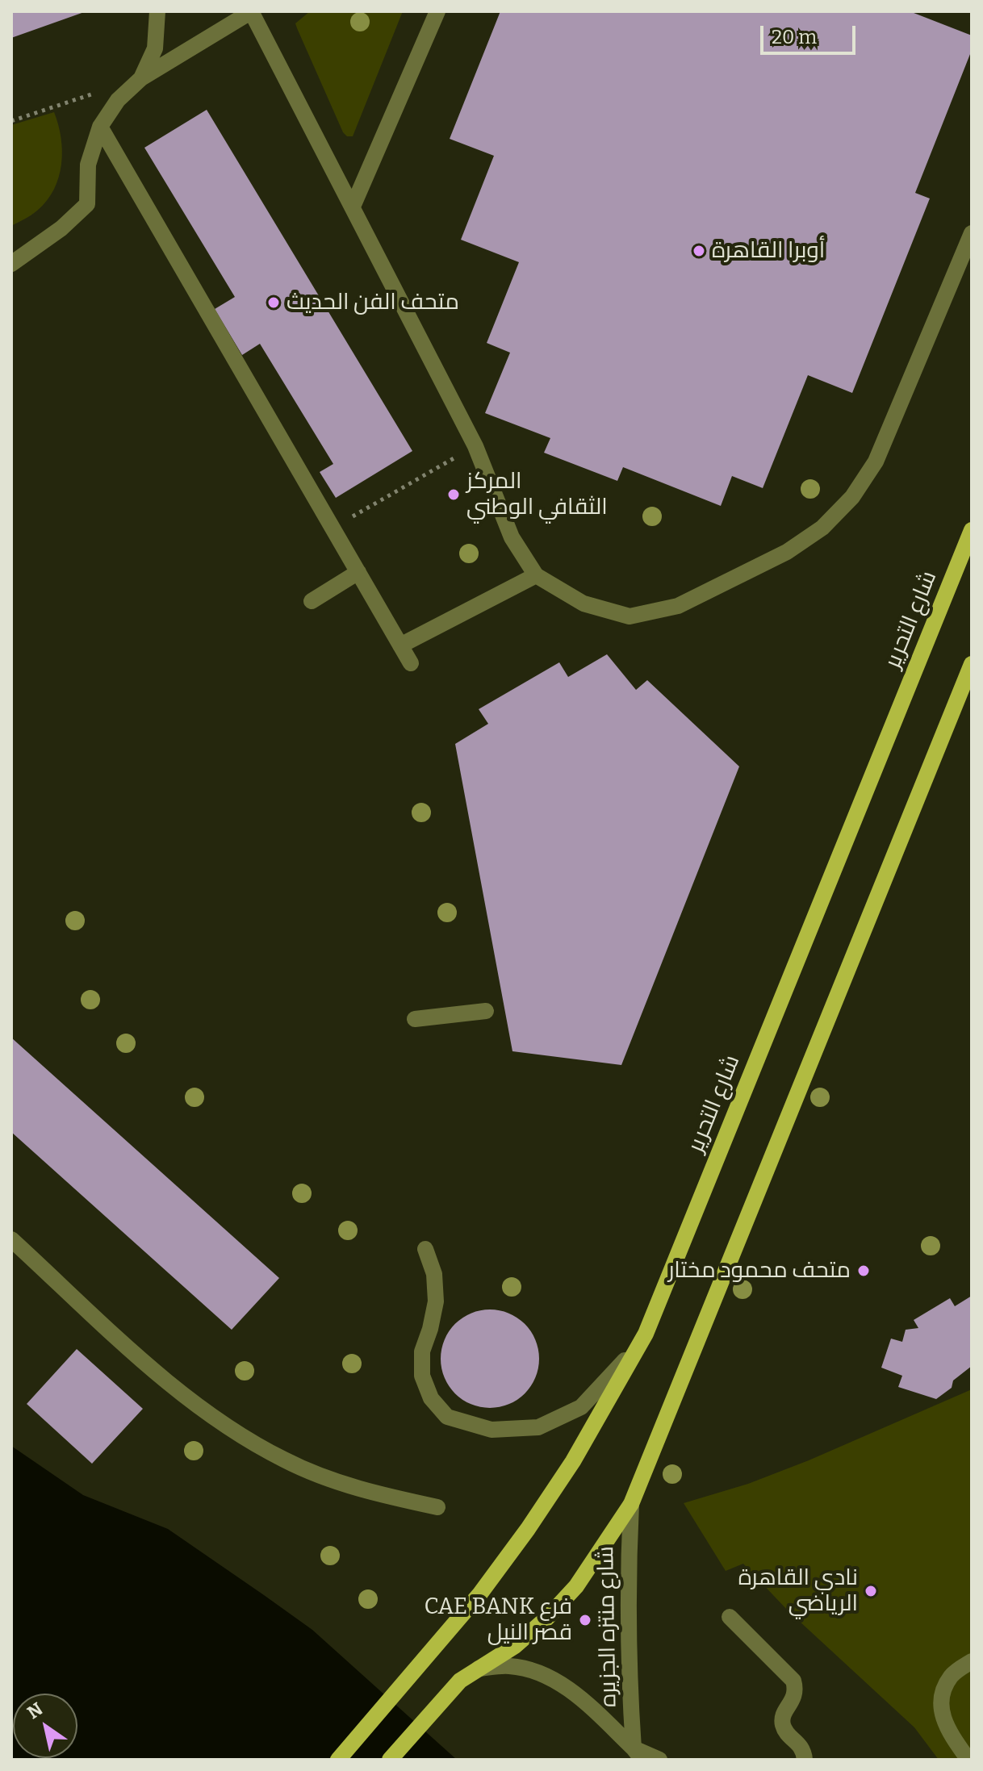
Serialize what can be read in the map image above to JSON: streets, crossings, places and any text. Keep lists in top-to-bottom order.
{
  "streets": {
    "main road": ["شارع التحرير"],
    "street": ["شارع منتزه الجزيره"]
  },
  "places": [
    "أوبرا القاهرة",
    "متحف الفن الحديث",
    "المركز الثقافي الوطني",
    "متحف محمود مختار",
    "نادي القاهرة الرياضي",
    "CAE BANK فرع قصر النيل"
  ],
  "scale_bar": "20 m",
  "north": "top left"
}
